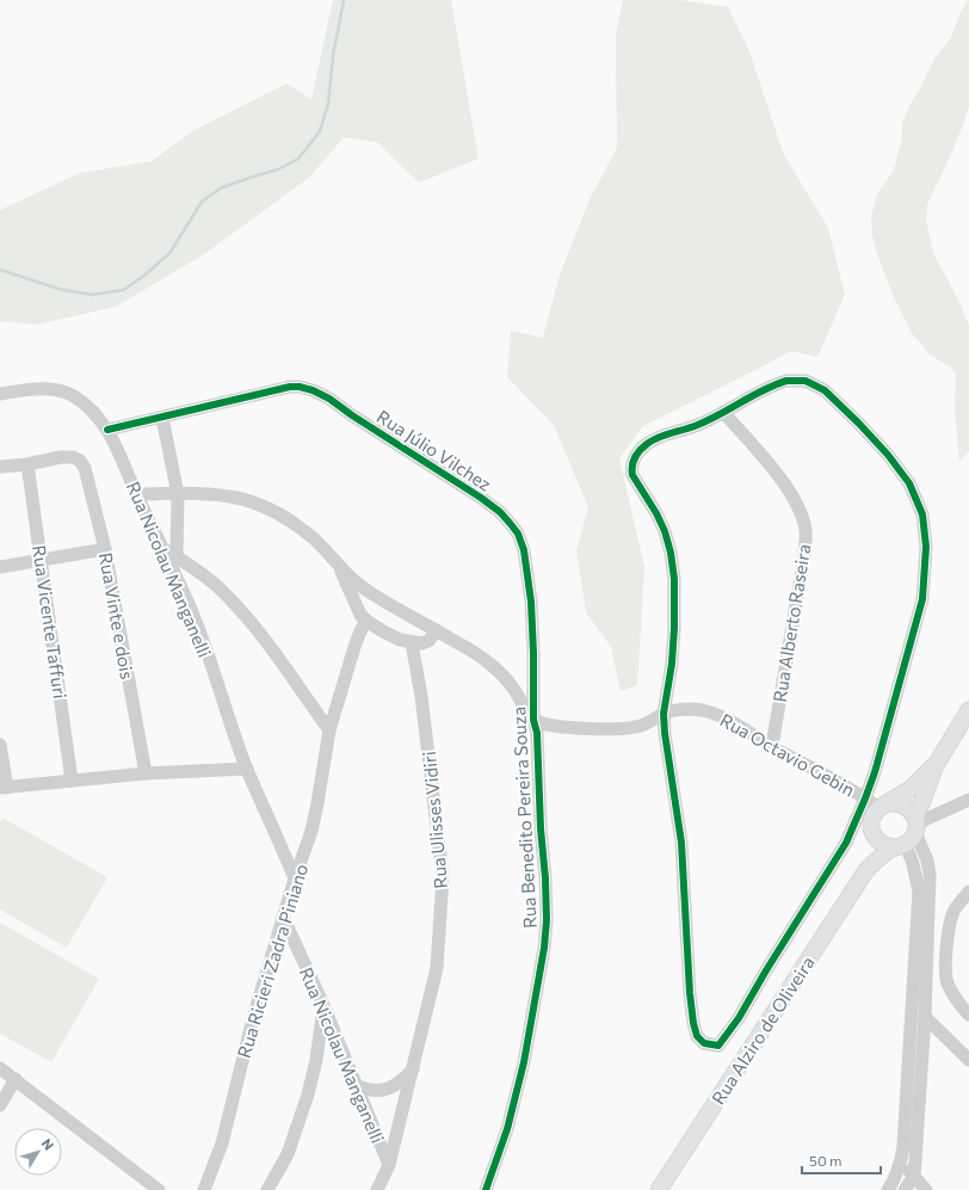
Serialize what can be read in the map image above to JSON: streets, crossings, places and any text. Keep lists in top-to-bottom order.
{
  "streets": {
    "main road": ["Rua Alziro de Oliveira"],
    "street": [
      "Rua Júlio Vilchez",
      "Rua Nicolau Manganelli",
      "Rua Vinte e dois",
      "Rua Vicente Taffuri",
      "Rua Alberto Raseira",
      "Rua Octavio Gebin",
      "Rua Benedito Pereira Souza",
      "Rua Ulisses Vidiri",
      "Rua Ricieri Zadra Piniano"
    ]
  },
  "crossings": [
    ["Rua Júlio Vilchez", "Rua Benedito Pereira Souza"],
    ["Rua Nicolau Manganelli", "Rua Ulisses Vidiri"],
    ["Rua Nicolau Manganelli", "Rua Ricieri Zadra Piniano"],
    ["Rua Vinte e dois", "Rua Vicente Taffuri"],
    ["Rua Alberto Raseira", "Rua Octavio Gebin"],
    ["Rua Octavio Gebin", "Rua Benedito Pereira Souza"],
    ["Rua Octavio Gebin", "Rua Alziro de Oliveira"]
  ],
  "scale_bar": "50 m",
  "north": "top right"
}
